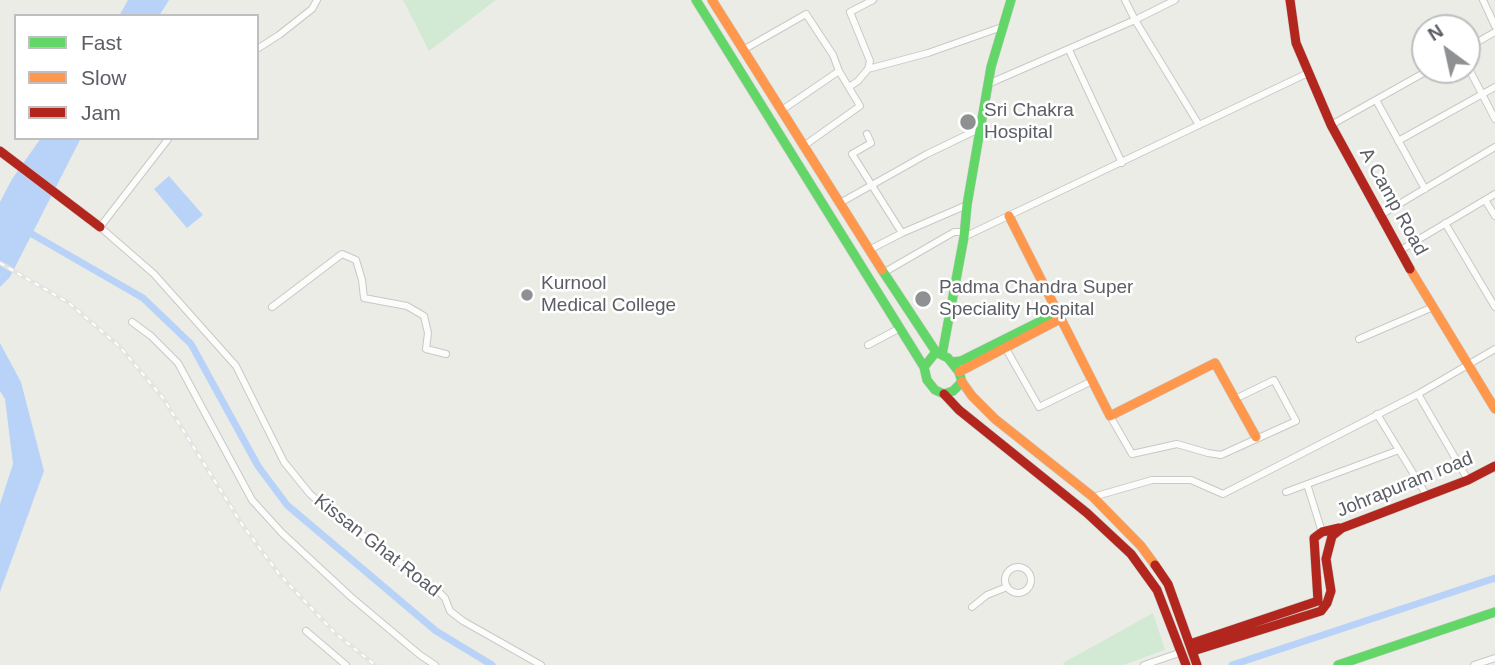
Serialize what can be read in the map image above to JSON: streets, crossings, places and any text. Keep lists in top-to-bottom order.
{
  "streets": {
    "street": ["A Camp Road", "Johrapuram road", "Kissan Ghat Road"]
  },
  "places": ["Sri Chakra Hospital", "Kurnool Medical College", "Padma Chandra Super Speciality Hospital"],
  "legend": ["Fast", "Slow", "Jam"],
  "north": "top left"
}
